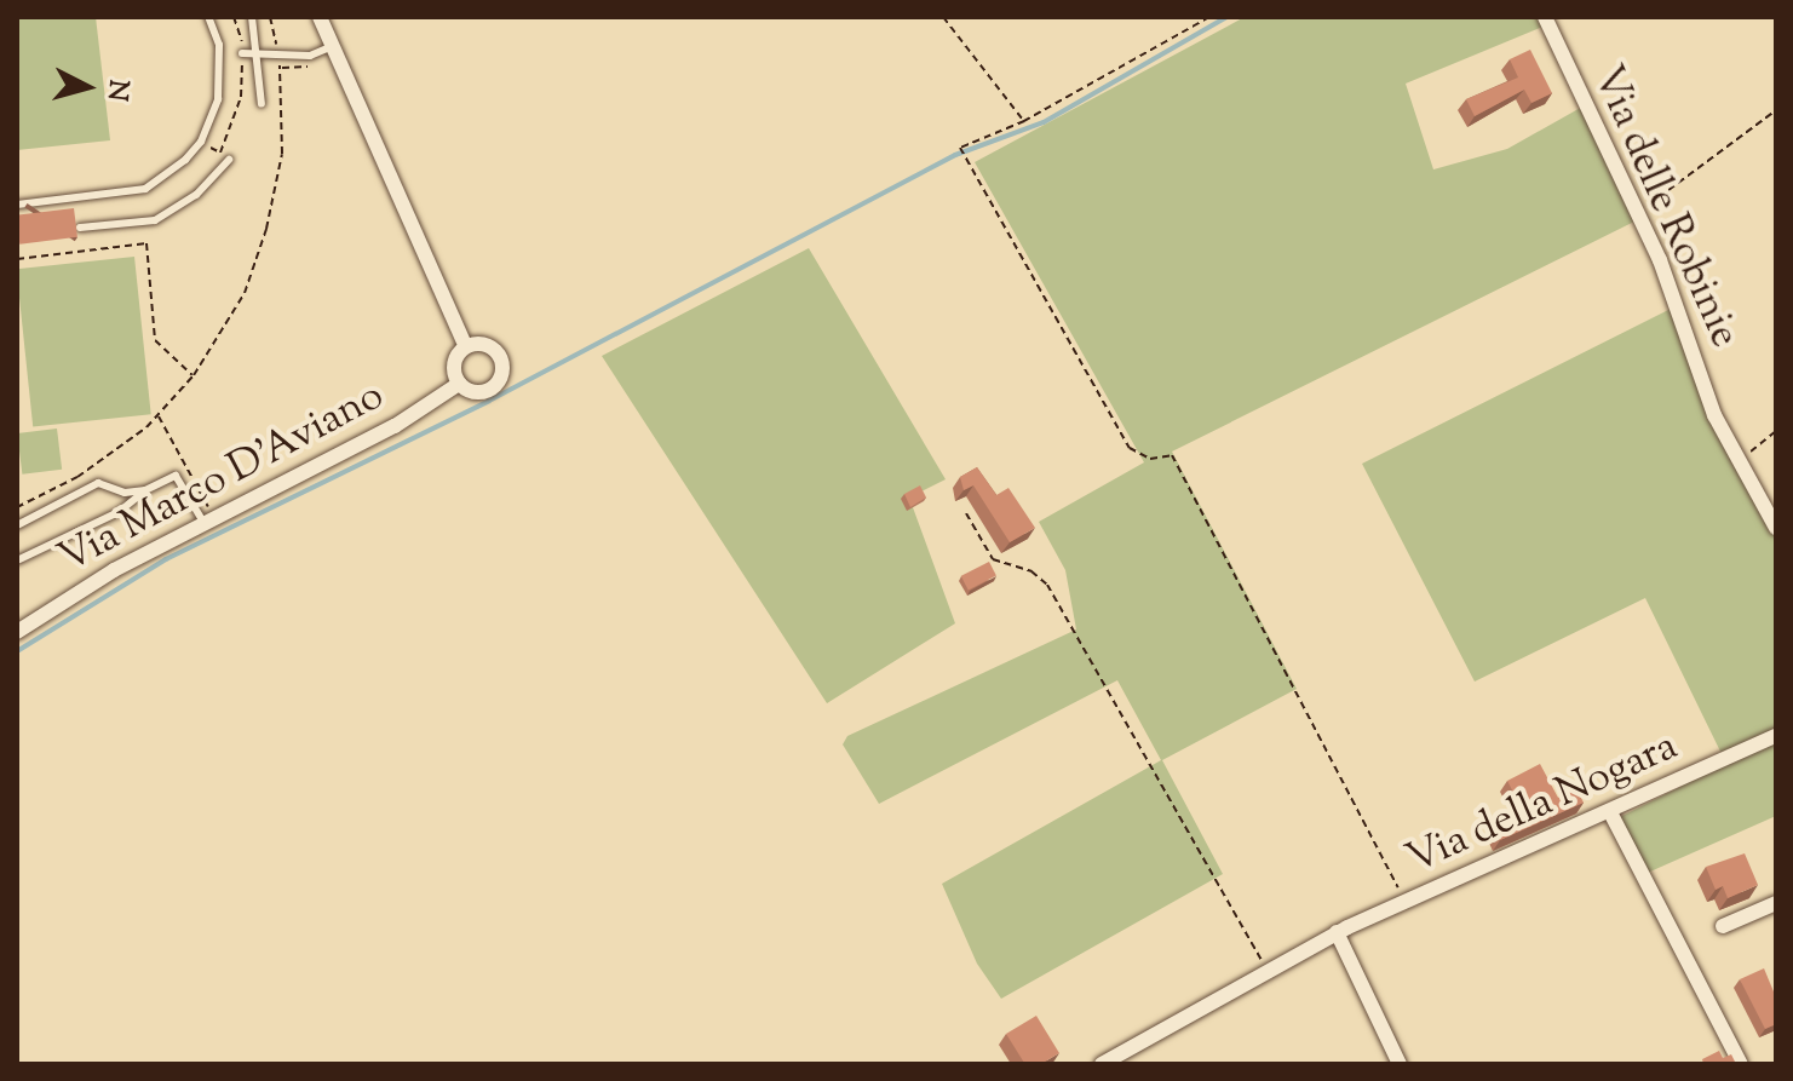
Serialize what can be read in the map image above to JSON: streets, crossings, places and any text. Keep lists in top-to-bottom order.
{
  "streets": {
    "street": ["Via delle Robinie", "Via Marco D'Aviano", "Via della Nogara"]
  },
  "north": "right"
}
